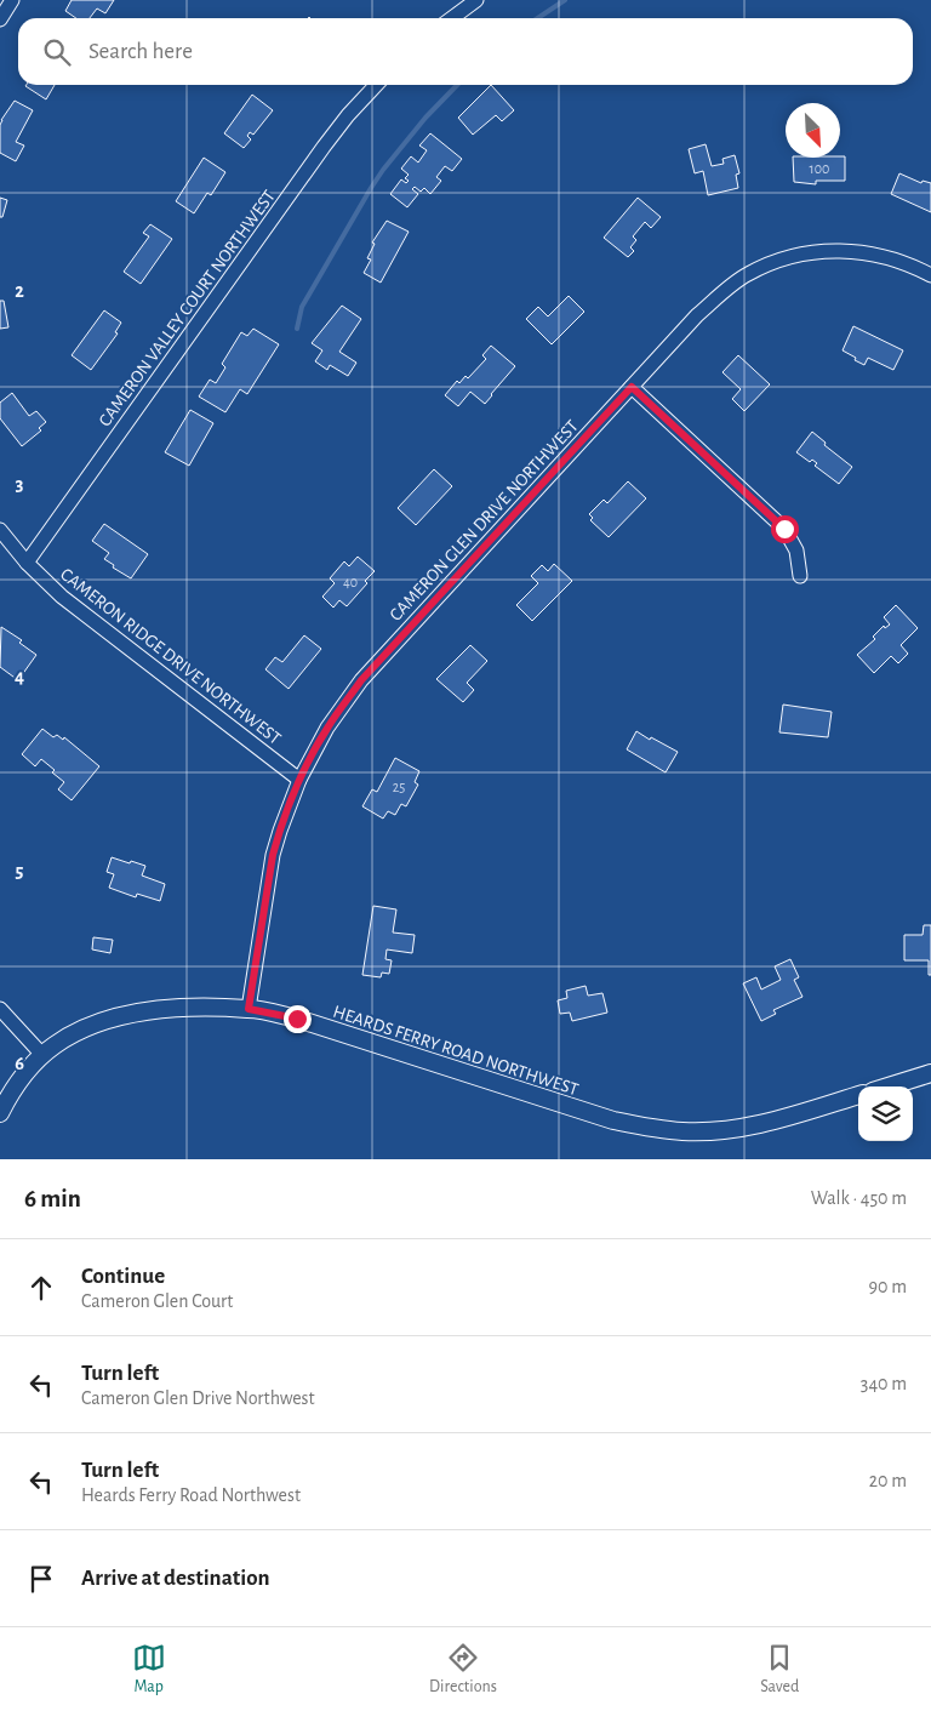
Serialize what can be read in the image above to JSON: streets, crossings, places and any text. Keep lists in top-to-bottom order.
{
  "streets": {
    "street": [
      "CAMERON VALLEY COURT NORTHWEST",
      "CAMERON GLEN DRIVE NORTHWEST",
      "CAMERON RIDGE DRIVE NORTHWEST",
      "HEARDS FERRY ROAD NORTHWEST"
    ]
  },
  "crossings": [
    ["CAMERON VALLEY COURT NORTHWEST", "CAMERON RIDGE DRIVE NORTHWEST"],
    ["CAMERON GLEN DRIVE NORTHWEST", "CAMERON RIDGE DRIVE NORTHWEST"],
    ["CAMERON GLEN DRIVE NORTHWEST", "HEARDS FERRY ROAD NORTHWEST"]
  ],
  "house_numbers": ["100", "40", "25"],
  "north": "bottom right",
  "page": {
    "search": "Search here",
    "heading": ["6 min", "Walk · 450 m"],
    "list": [
      ["Continue", "Cameron Glen Court", "90 m"],
      ["Turn left", "Cameron Glen Drive Northwest", "340 m"],
      ["Turn left", "Heards Ferry Road Northwest", "20 m"],
      "Arrive at destination"
    ],
    "nav": ["Map", "Directions", "Saved"]
  },
  "grid": {
    "rows": [
      "2",
      "3",
      "4",
      "5",
      "6"
    ]
  }
}
